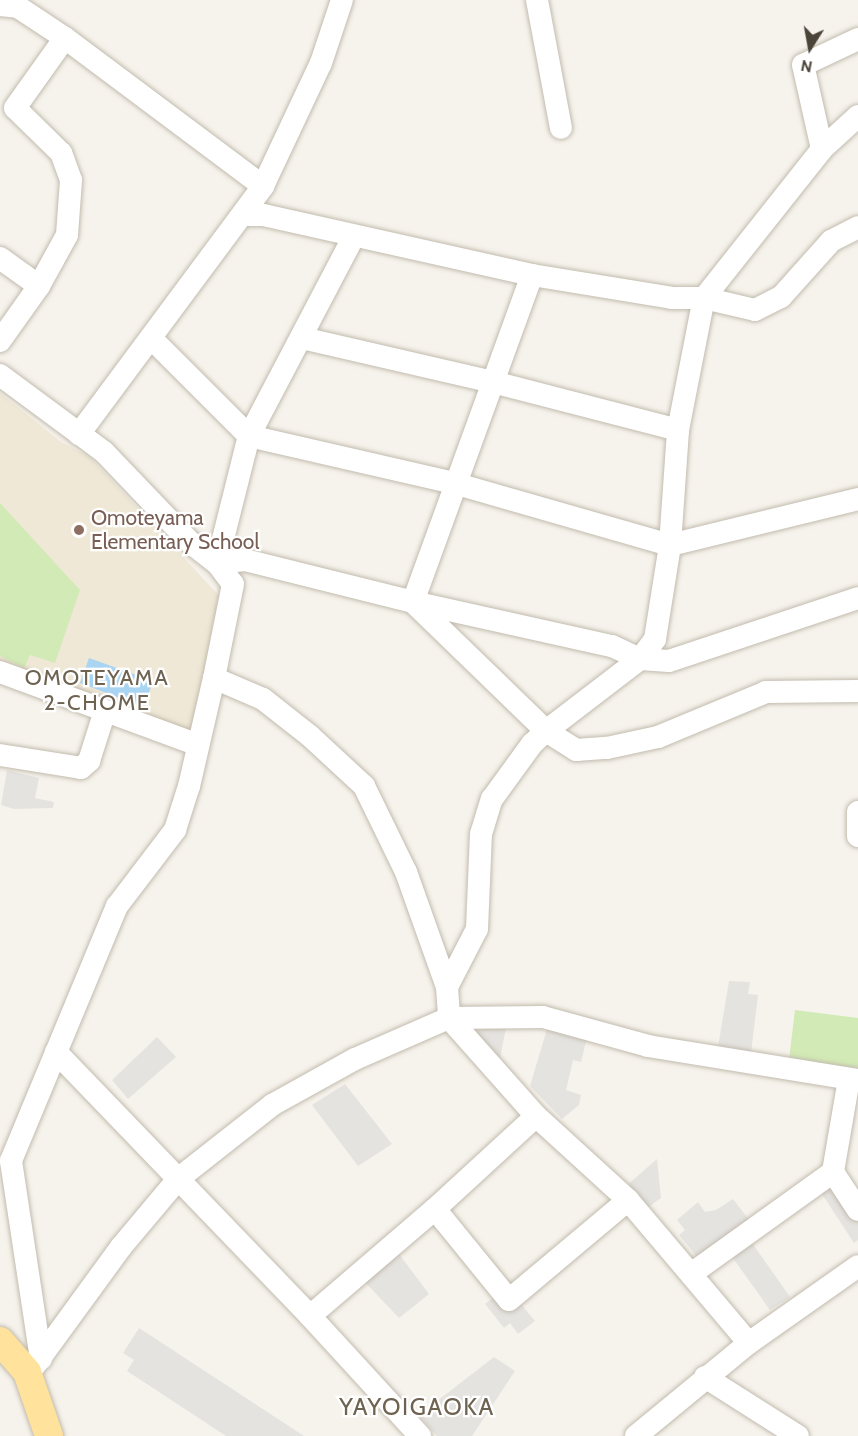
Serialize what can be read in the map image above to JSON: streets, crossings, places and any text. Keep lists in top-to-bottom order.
{
  "districts": ["OMOTEYAMA 2-CHOME", "YAYOIGAOKA"],
  "places": ["Omoteyama Elementary School"],
  "north": "bottom"
}
